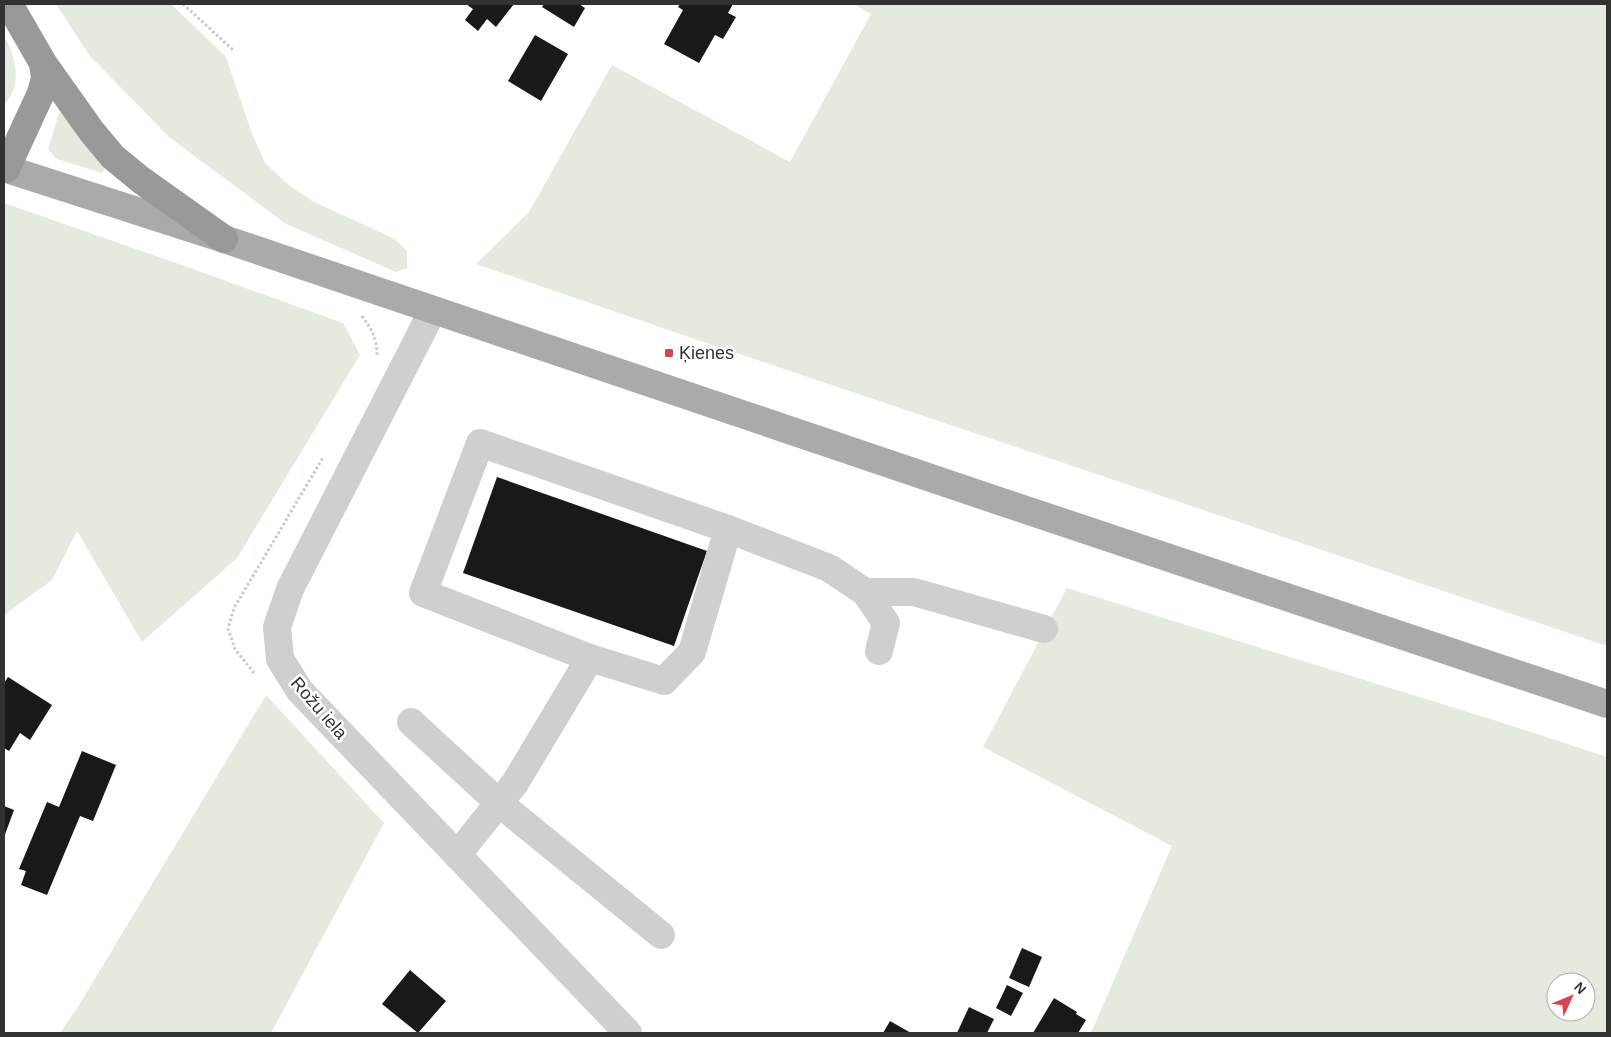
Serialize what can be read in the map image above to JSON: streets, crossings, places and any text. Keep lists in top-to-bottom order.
{
  "streets": {
    "street": ["Rožu iela"]
  },
  "places": {
    "transit": ["Ķienes"]
  },
  "north": "top right"
}
